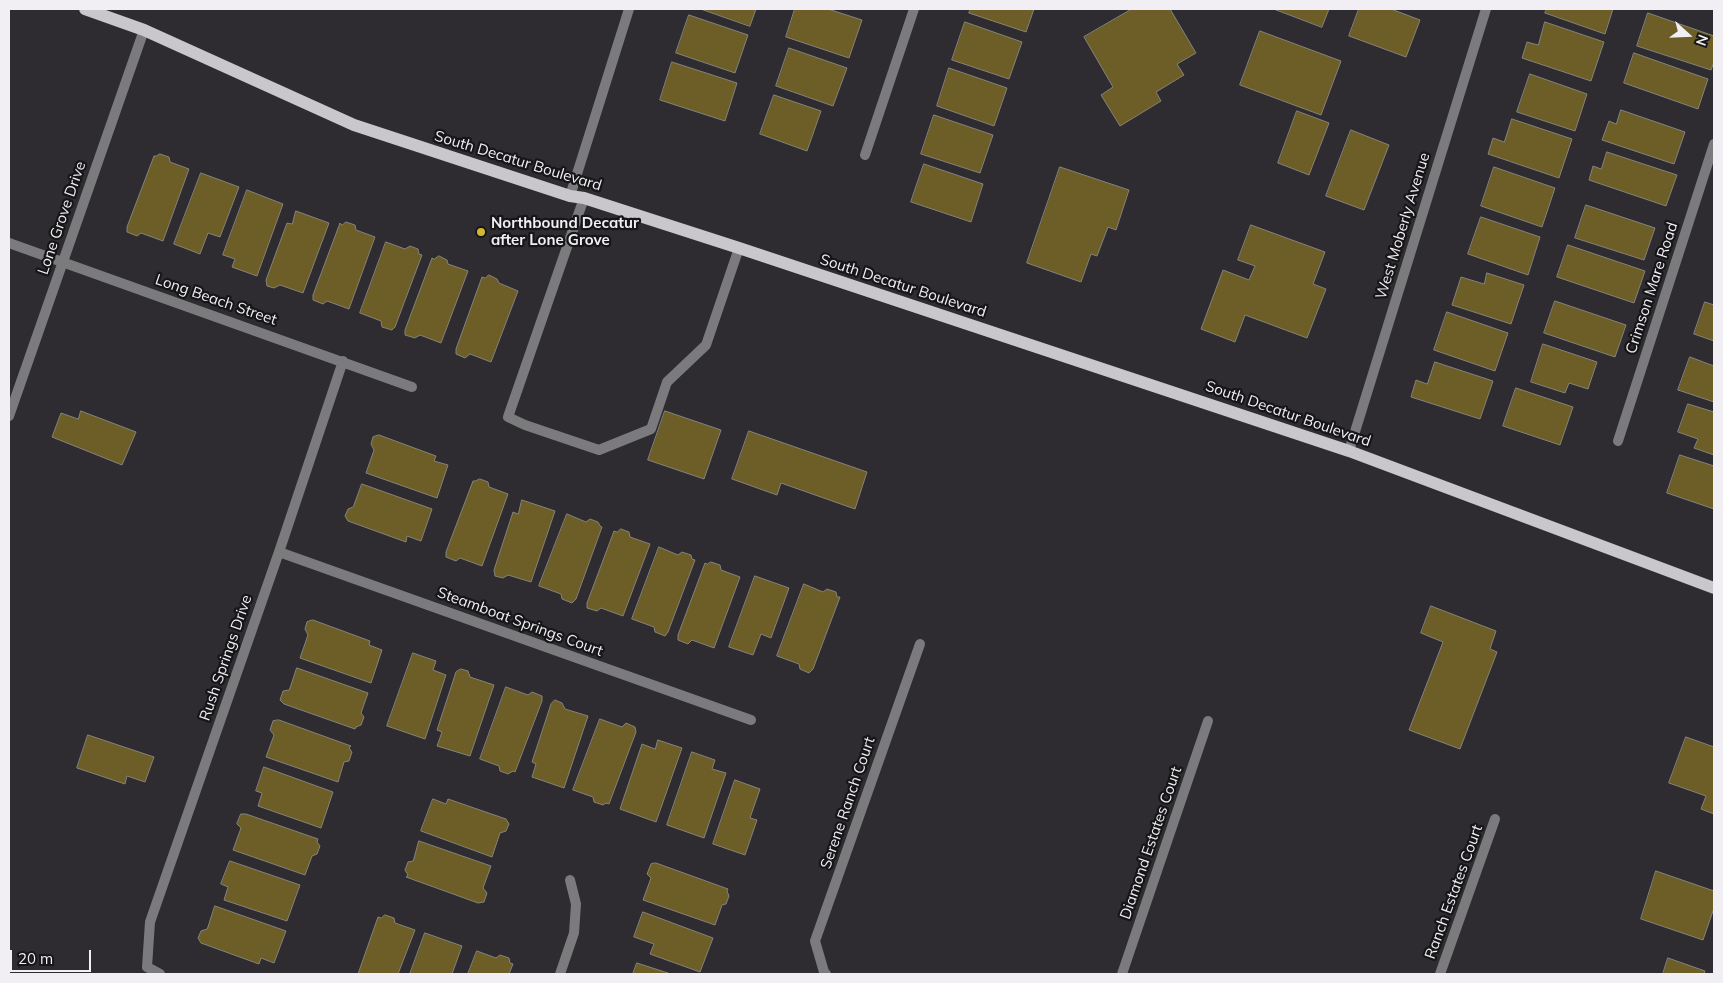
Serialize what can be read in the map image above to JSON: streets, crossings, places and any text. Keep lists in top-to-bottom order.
{
  "streets": {
    "main road": ["South Decatur Boulevard"],
    "street": [
      "Lone Grove Drive",
      "West Moberly Avenue",
      "Crimson Mare Road",
      "Long Beach Street",
      "Steamboat Springs Court",
      "Rush Springs Drive",
      "Serene Ranch Court",
      "Diamond Estates Court",
      "Ranch Estates Court"
    ]
  },
  "crossings": [
    ["South Decatur Boulevard", "Lone Grove Drive"],
    ["South Decatur Boulevard", "West Moberly Avenue"],
    ["Lone Grove Drive", "Long Beach Street"],
    ["Long Beach Street", "Rush Springs Drive"],
    ["Steamboat Springs Court", "Rush Springs Drive"]
  ],
  "places": ["Northbound Decatur after Lone Grove"],
  "scale_bar": "20 m",
  "north": "right"
}
